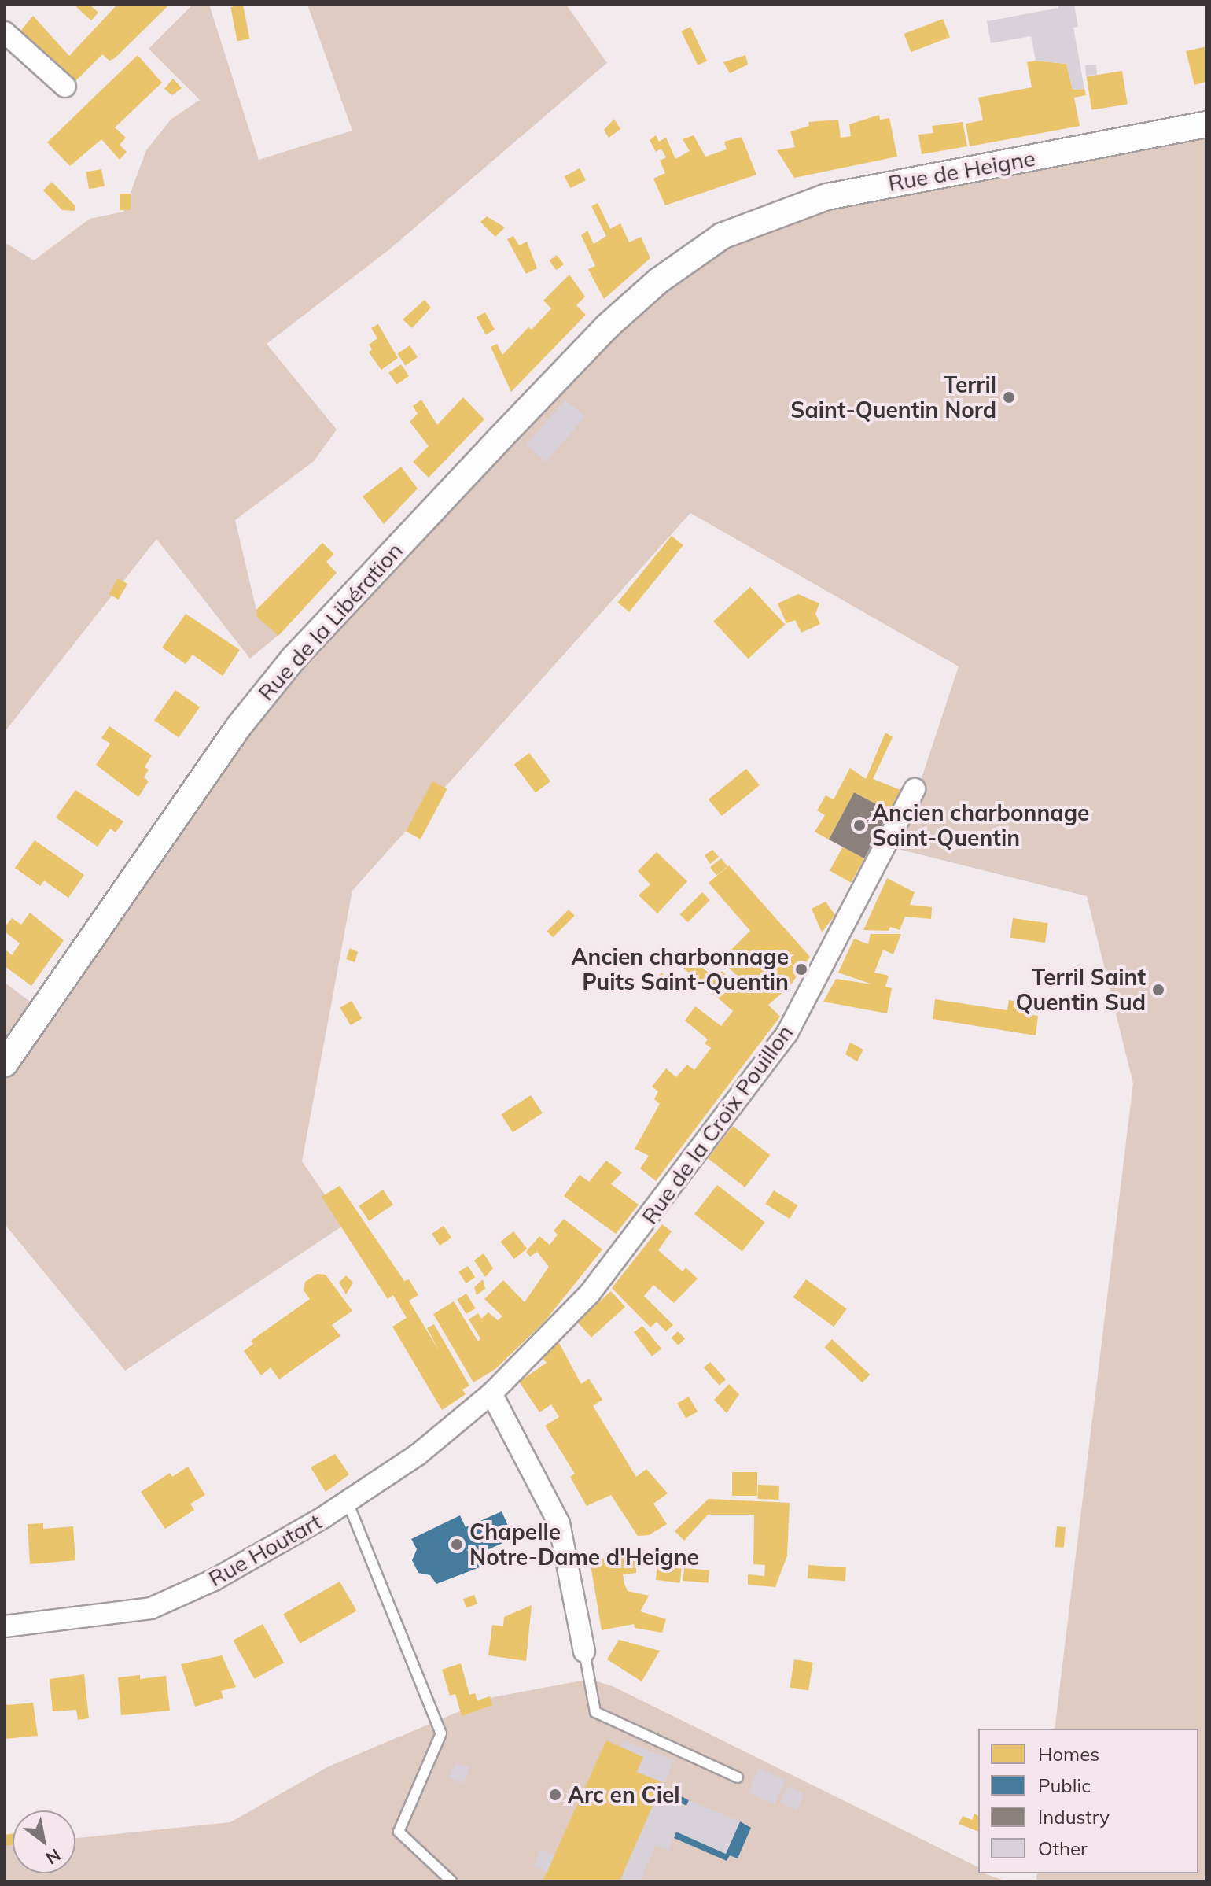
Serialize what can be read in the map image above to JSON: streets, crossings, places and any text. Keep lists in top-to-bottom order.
{
  "streets": {
    "street": [
      "Rue de Heigne",
      "Rue de la Libération",
      "Rue de la Croix Pouillon",
      "Rue Houtart"
    ]
  },
  "crossings": [
    ["Rue de Heigne", "Rue de la Libération"],
    ["Rue de la Croix Pouillon", "Rue Houtart"]
  ],
  "places": [
    "Terril Saint-Quentin Nord",
    "Ancien charbonnage Saint-Quentin",
    "Ancien charbonnage Puits Saint-Quentin",
    "Terril Saint Quentin Sud",
    "Chapelle Notre-Dame d'Heigne",
    "Arc en Ciel"
  ],
  "legend": [
    "Homes",
    "Public",
    "Industry",
    "Other"
  ],
  "north": "bottom right"
}
